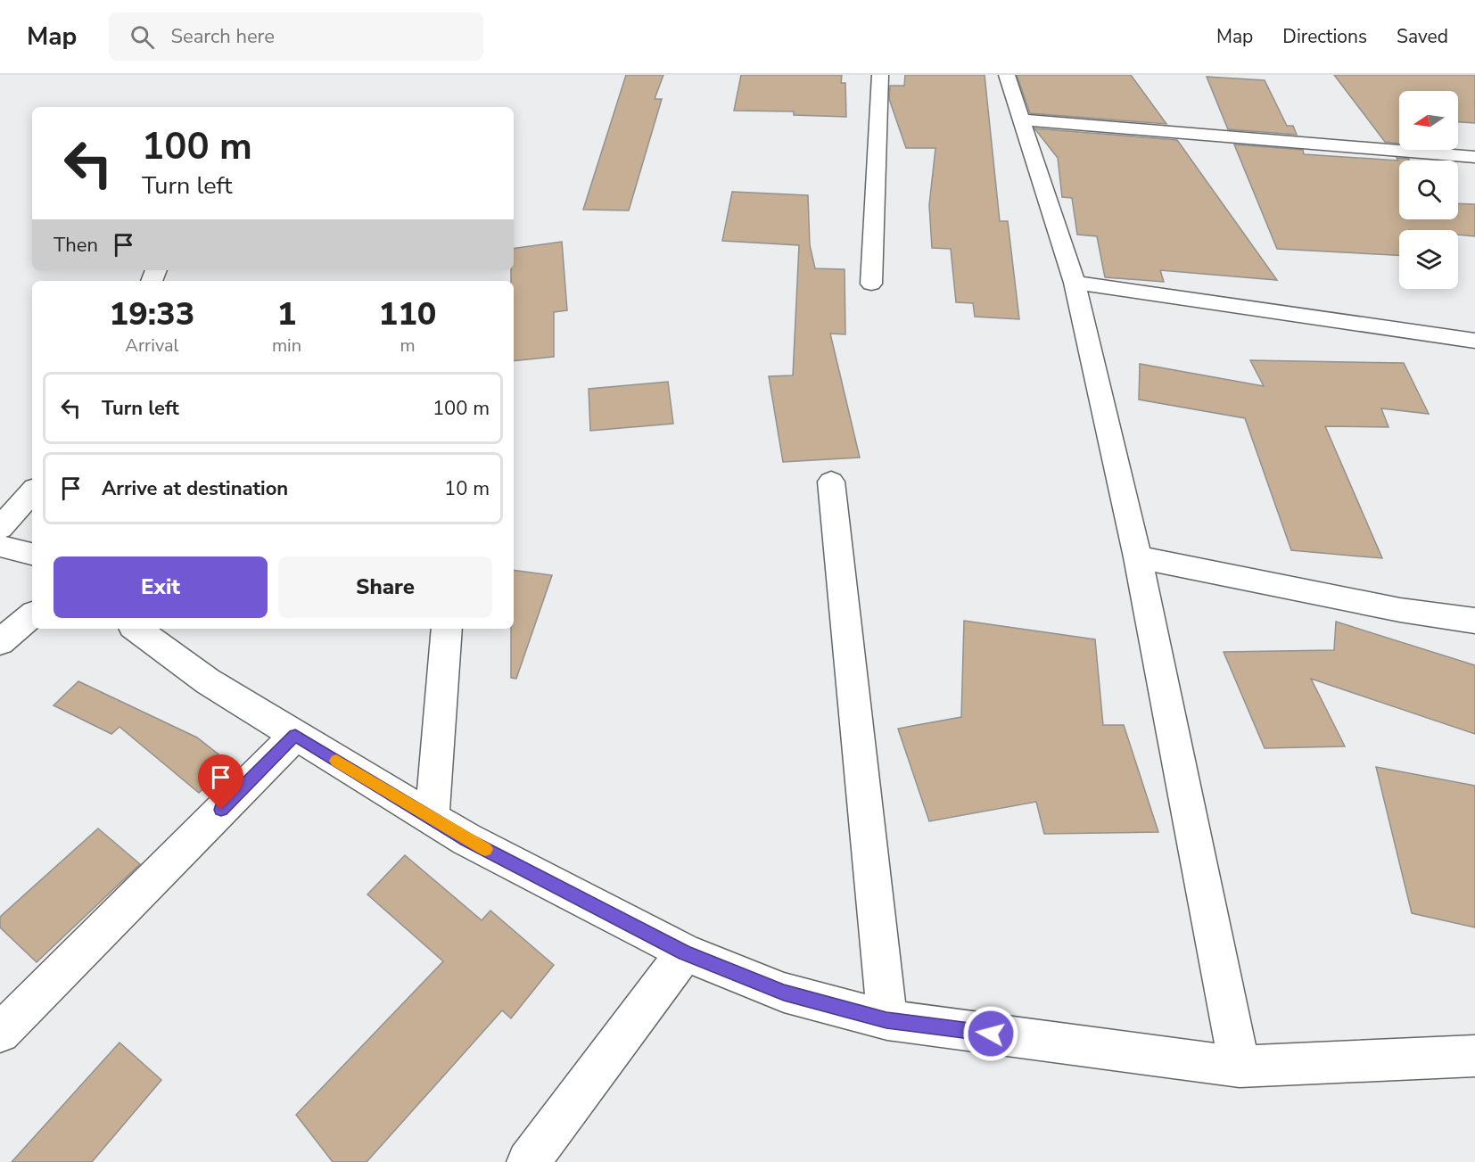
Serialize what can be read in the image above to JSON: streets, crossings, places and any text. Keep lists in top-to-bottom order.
{
  "north": "left",
  "page": {
    "header": "Map",
    "search": "Search here",
    "nav": ["Map", "Directions", "Saved"],
    "turn": ["100 m", "Turn left"],
    "then": "Then",
    "eta": [
      "19:33",
      "Arrival",
      "1",
      "min",
      "110",
      "m"
    ],
    "list": [
      {
        "name": "Turn left",
        "value": "100 m"
      },
      {
        "name": "Arrive at destination",
        "value": "10 m"
      }
    ],
    "buttons": ["Exit", "Share"]
  }
}
